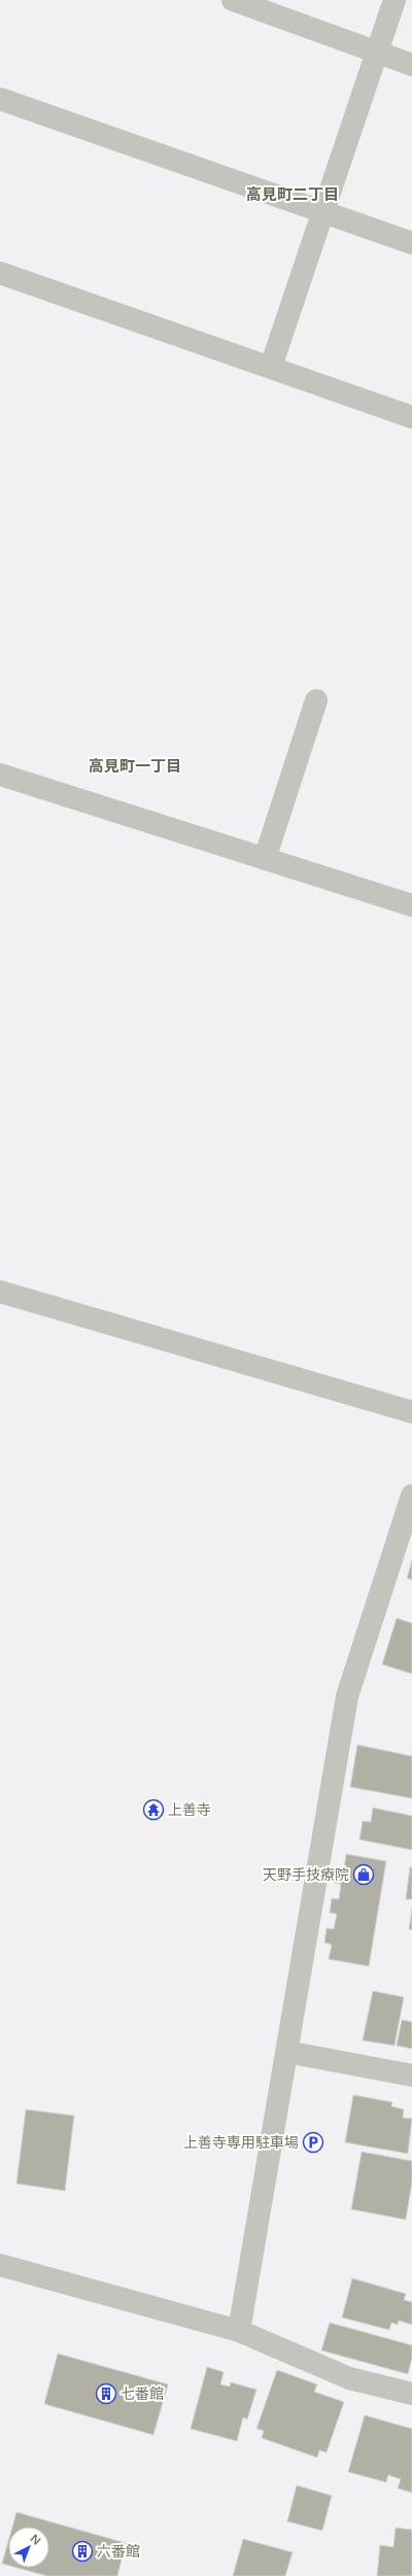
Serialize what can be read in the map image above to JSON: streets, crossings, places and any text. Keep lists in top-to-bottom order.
{
  "districts": ["高見町二丁目", "高見町一丁目"],
  "places": {
    "temple": ["上善寺"],
    "shop": ["天野手技療院"],
    "parking": ["上善寺専用駐車場"],
    "building": ["七番館", "六番館"]
  },
  "north": "top right"
}
